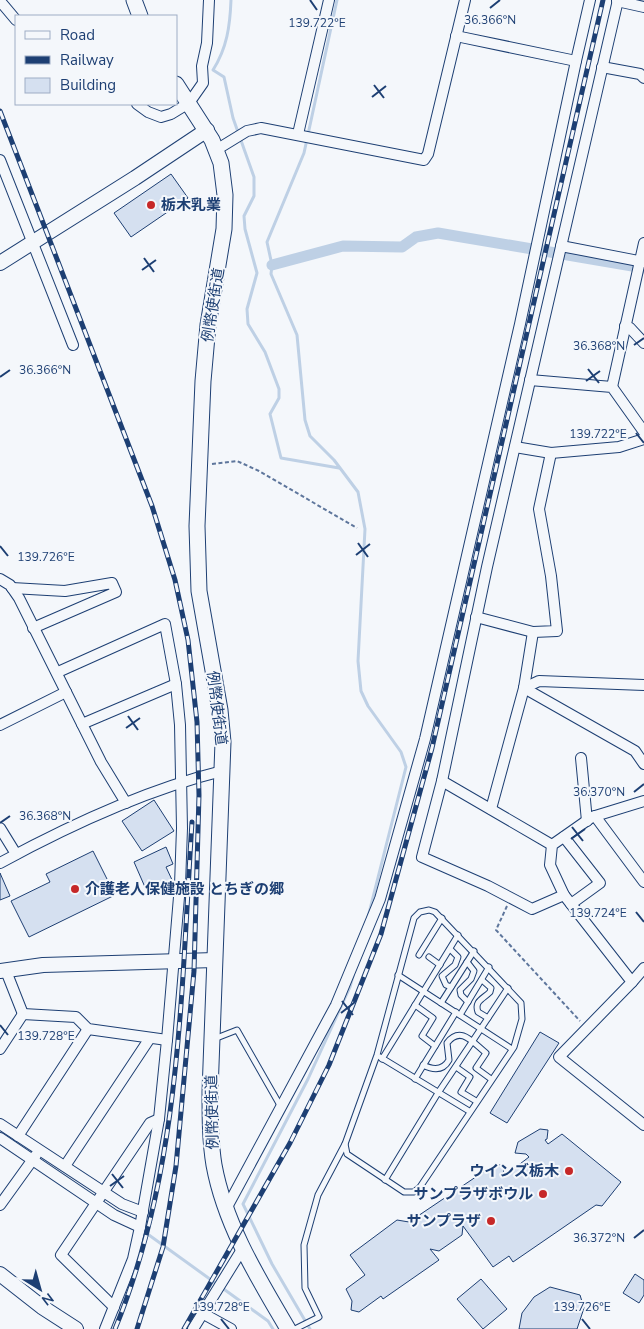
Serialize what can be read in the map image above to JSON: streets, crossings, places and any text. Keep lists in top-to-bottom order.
{
  "streets": {
    "main road": ["例幣使街道"]
  },
  "places": [
    "栃木乳業",
    "介護老人保健施設 とちぎの郷",
    "ウインズ栃木",
    "サンプラザボウル",
    "サンプラザ"
  ],
  "legend": ["Road", "Railway", "Building"],
  "north": "bottom right",
  "coordinates": [
    "36.366°N",
    "139.722°E",
    "36.368°N",
    "139.726°E",
    "36.370°N",
    "139.724°E",
    "139.728°E",
    "36.372°N"
  ]
}
